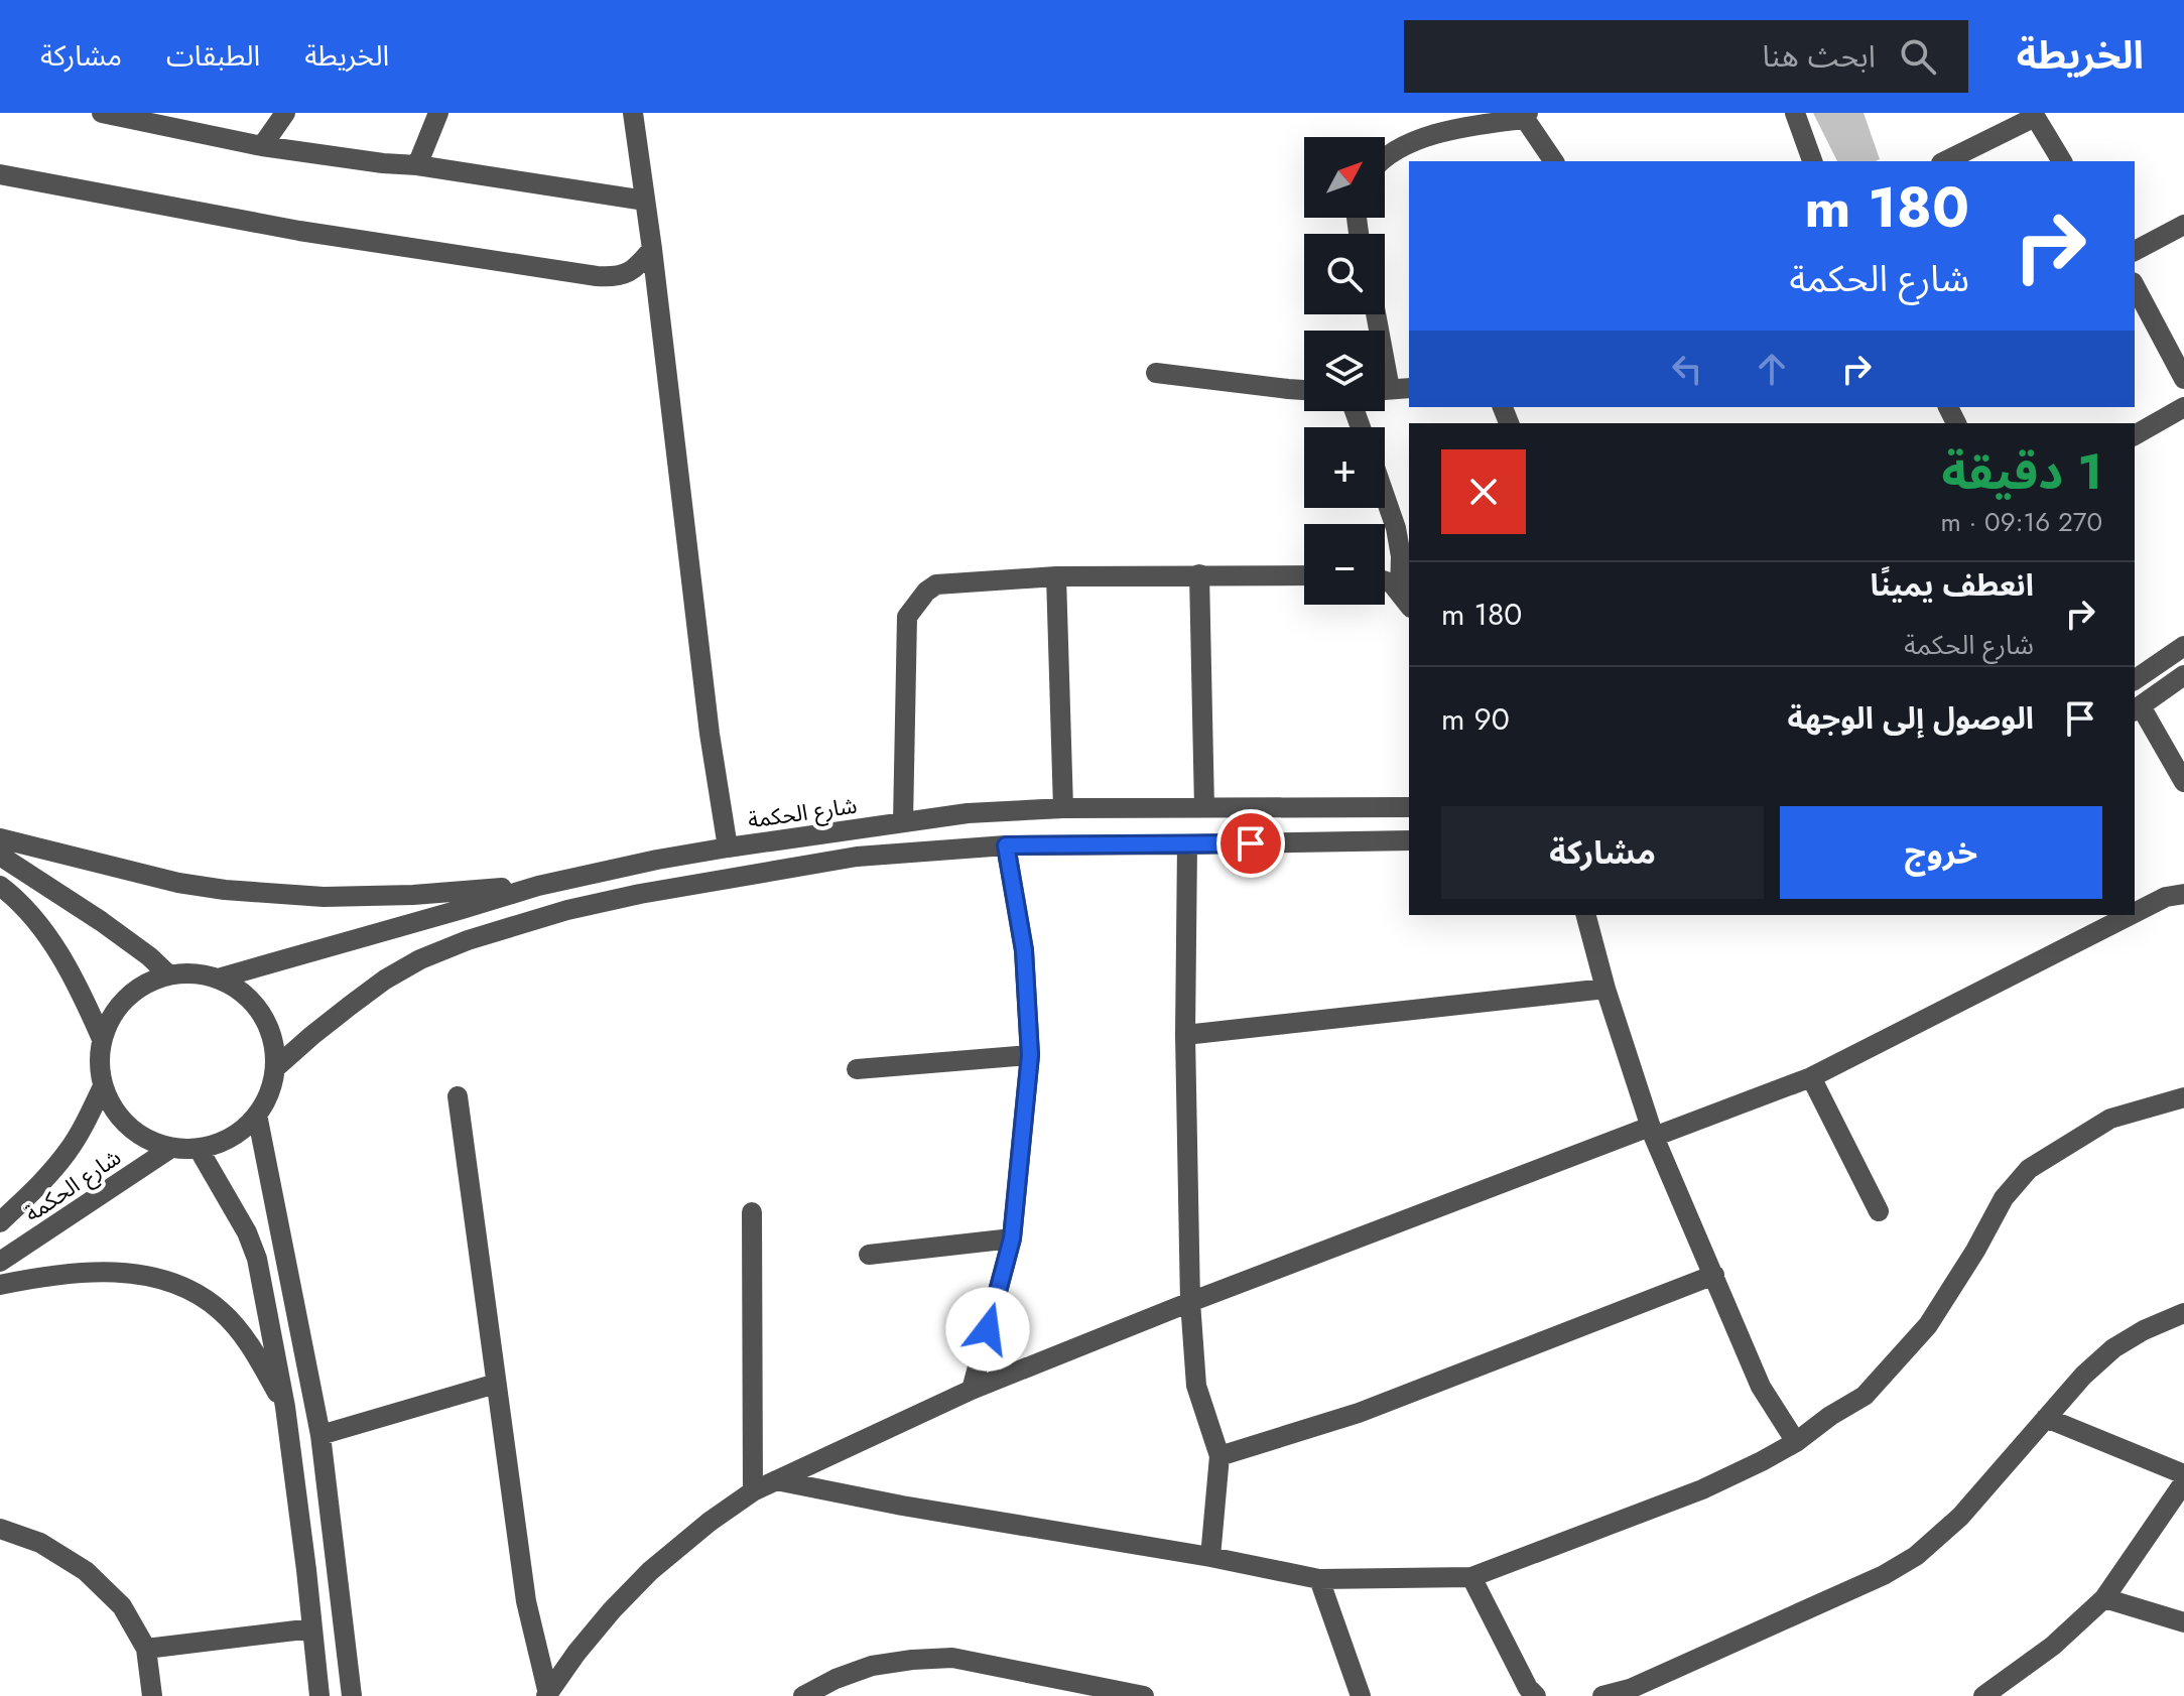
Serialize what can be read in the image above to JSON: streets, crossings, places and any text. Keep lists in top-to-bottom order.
{
  "streets": {
    "street": ["شارع الحكمة"]
  },
  "north": "top right",
  "page": {
    "header": "الخريطة",
    "search": "ابحث هنا",
    "nav": ["الخريطة", "الطبقات", "مشاركة"],
    "map_buttons": ["+", "−"],
    "turn": ["180 m", "شارع الحكمة"],
    "heading": ["1 دقيقة", "270 m · 09:16"],
    "list": [
      {
        "name": "انعطف يمينًا",
        "note": "شارع الحكمة",
        "value": "180 m"
      },
      {
        "name": "الوصول إلى الوجهة",
        "value": "90 m"
      }
    ],
    "buttons": ["خروج", "مشاركة"]
  }
}
